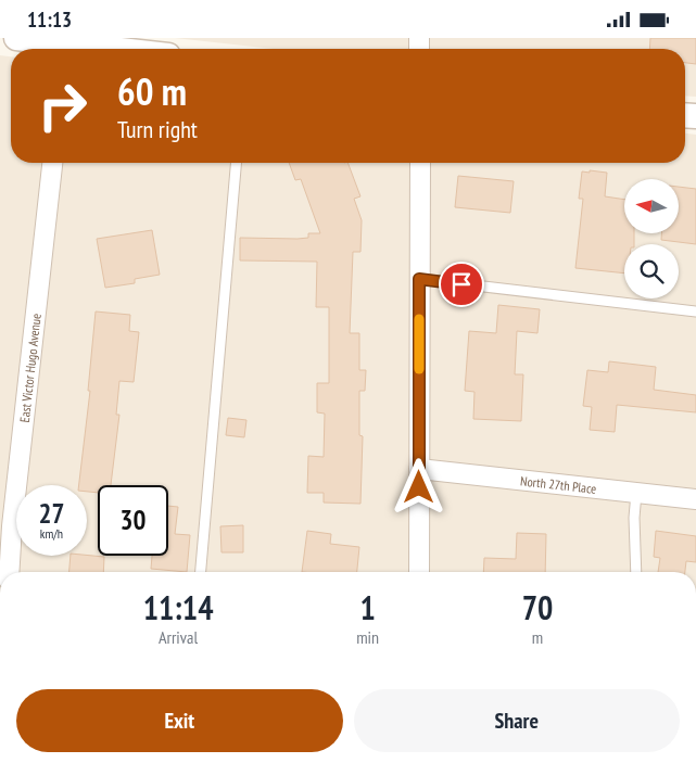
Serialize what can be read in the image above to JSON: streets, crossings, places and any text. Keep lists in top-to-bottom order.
{
  "streets": {
    "street": ["East Victor Hugo Avenue", "North 27th Place"]
  },
  "north": "left",
  "page": {
    "status": "11:13",
    "turn": ["60 m", "Turn right"],
    "speed": "27 km/h",
    "limit": "30",
    "eta": [
      "11:14",
      "Arrival",
      "1",
      "min",
      "70",
      "m"
    ],
    "buttons": ["Exit", "Share"]
  }
}
